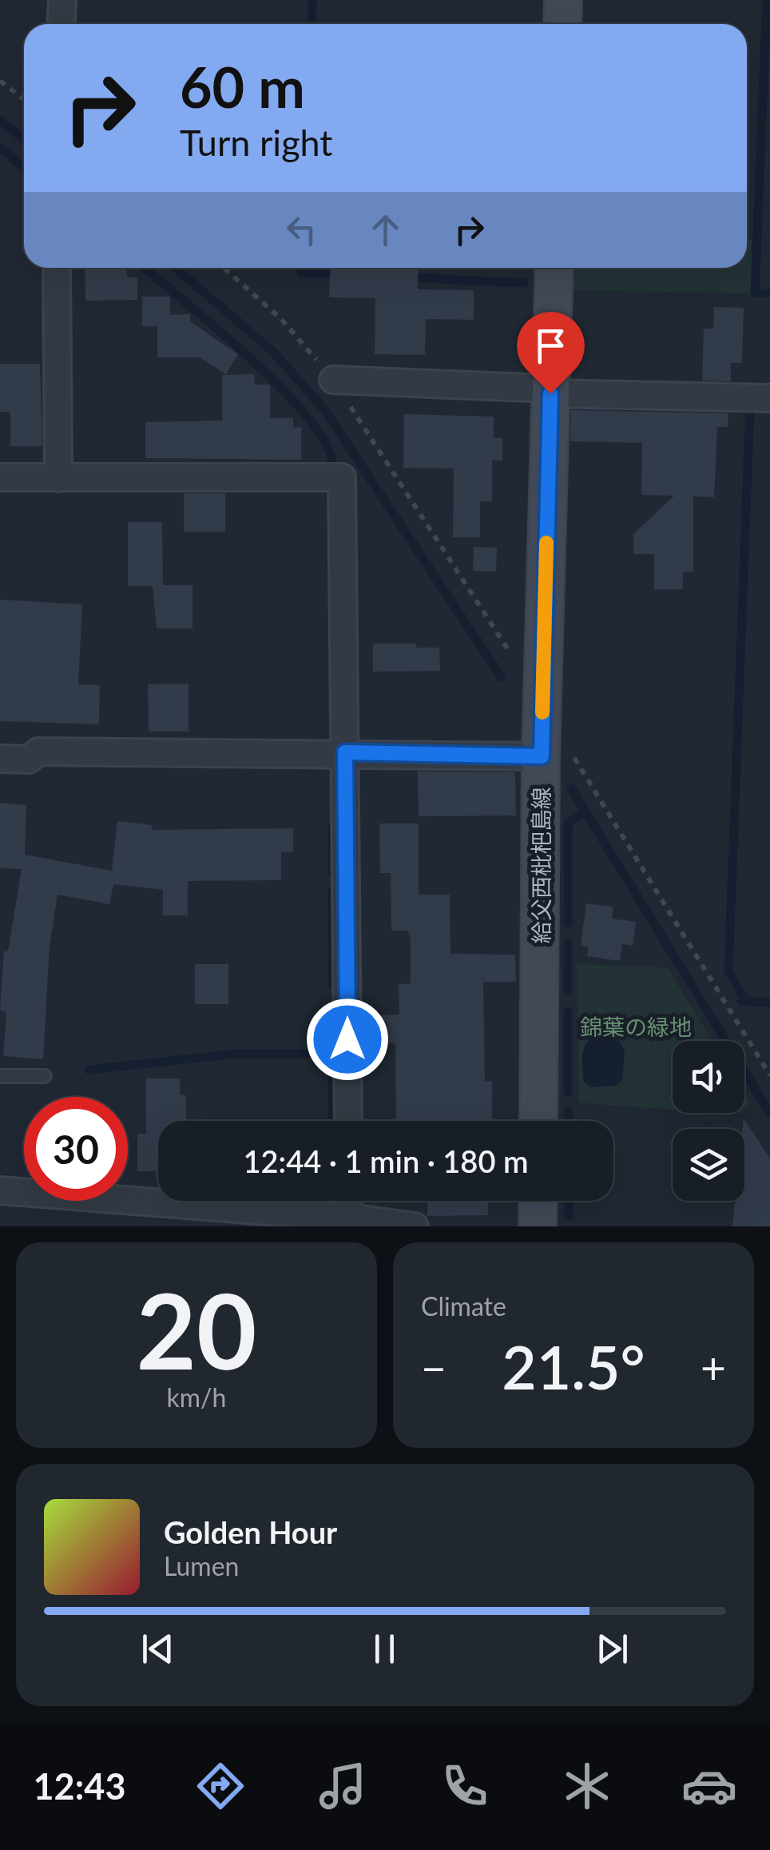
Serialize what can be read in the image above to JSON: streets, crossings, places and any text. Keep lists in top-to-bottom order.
{
  "streets": {
    "main road": ["給父西枇杷島線"]
  },
  "parks": ["錦葉の緑地"],
  "page": {
    "turn": ["60 m", "Turn right"],
    "limit": "30",
    "trip": "12:44 · 1 min · 180 m",
    "tile": [
      ["20", "km/h"],
      "Climate"
    ],
    "heat": ["−", "21.5°", "+"],
    "song": ["Golden Hour", "Lumen"],
    "tabs": "12:43"
  }
}
